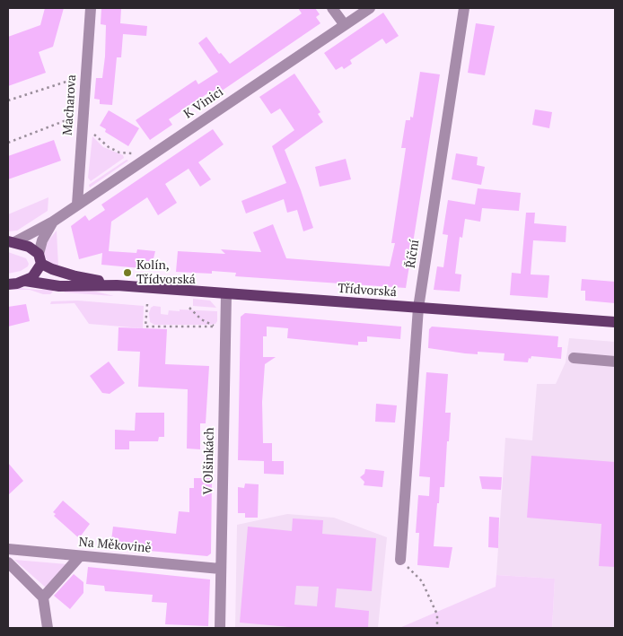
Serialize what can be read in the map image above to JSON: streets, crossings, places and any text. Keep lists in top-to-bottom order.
{
  "streets": {
    "main road": ["Třídvorská"],
    "street": [
      "K Vinici",
      "Macharova",
      "Říční",
      "V Olšinkách",
      "Na Měkovině"
    ]
  },
  "crossings": [
    ["K Vinici", "Macharova"],
    ["K Vinici", "Třídvorská"],
    ["Říční", "Třídvorská"],
    ["Třídvorská", "V Olšinkách"],
    ["V Olšinkách", "Na Měkovině"]
  ],
  "places": ["Kolín, Třídvorská"]
}
